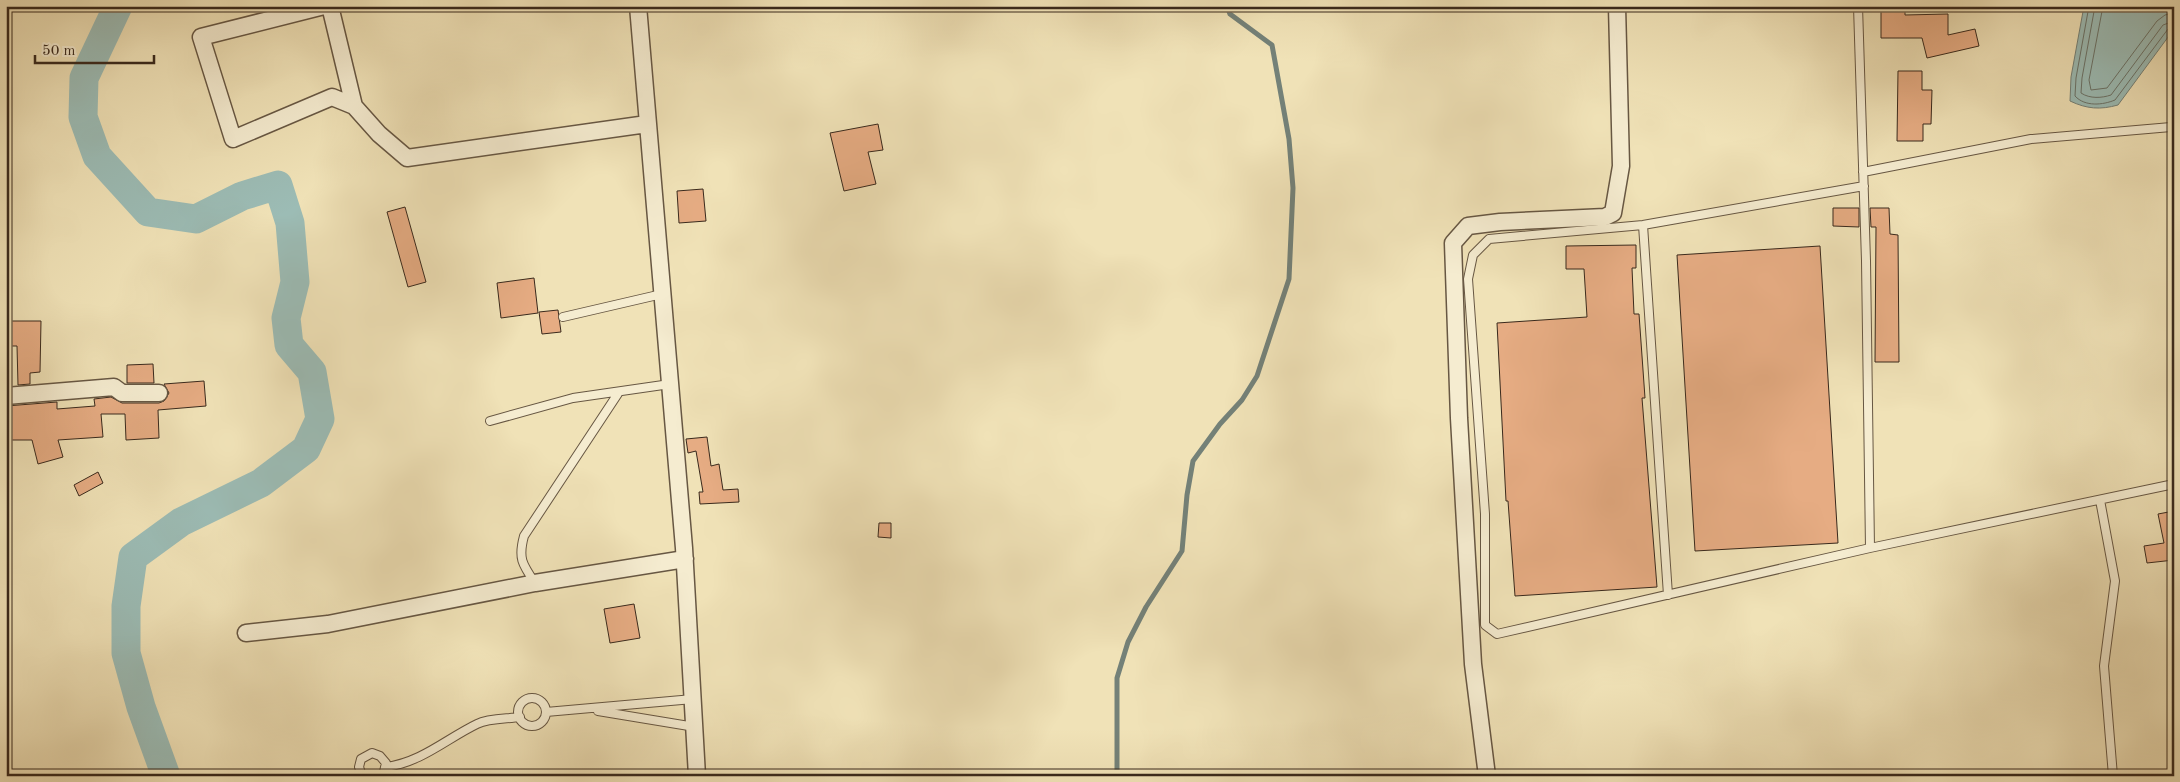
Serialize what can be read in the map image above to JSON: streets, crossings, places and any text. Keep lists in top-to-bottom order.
{
  "scale_bar": "50 m"
}
